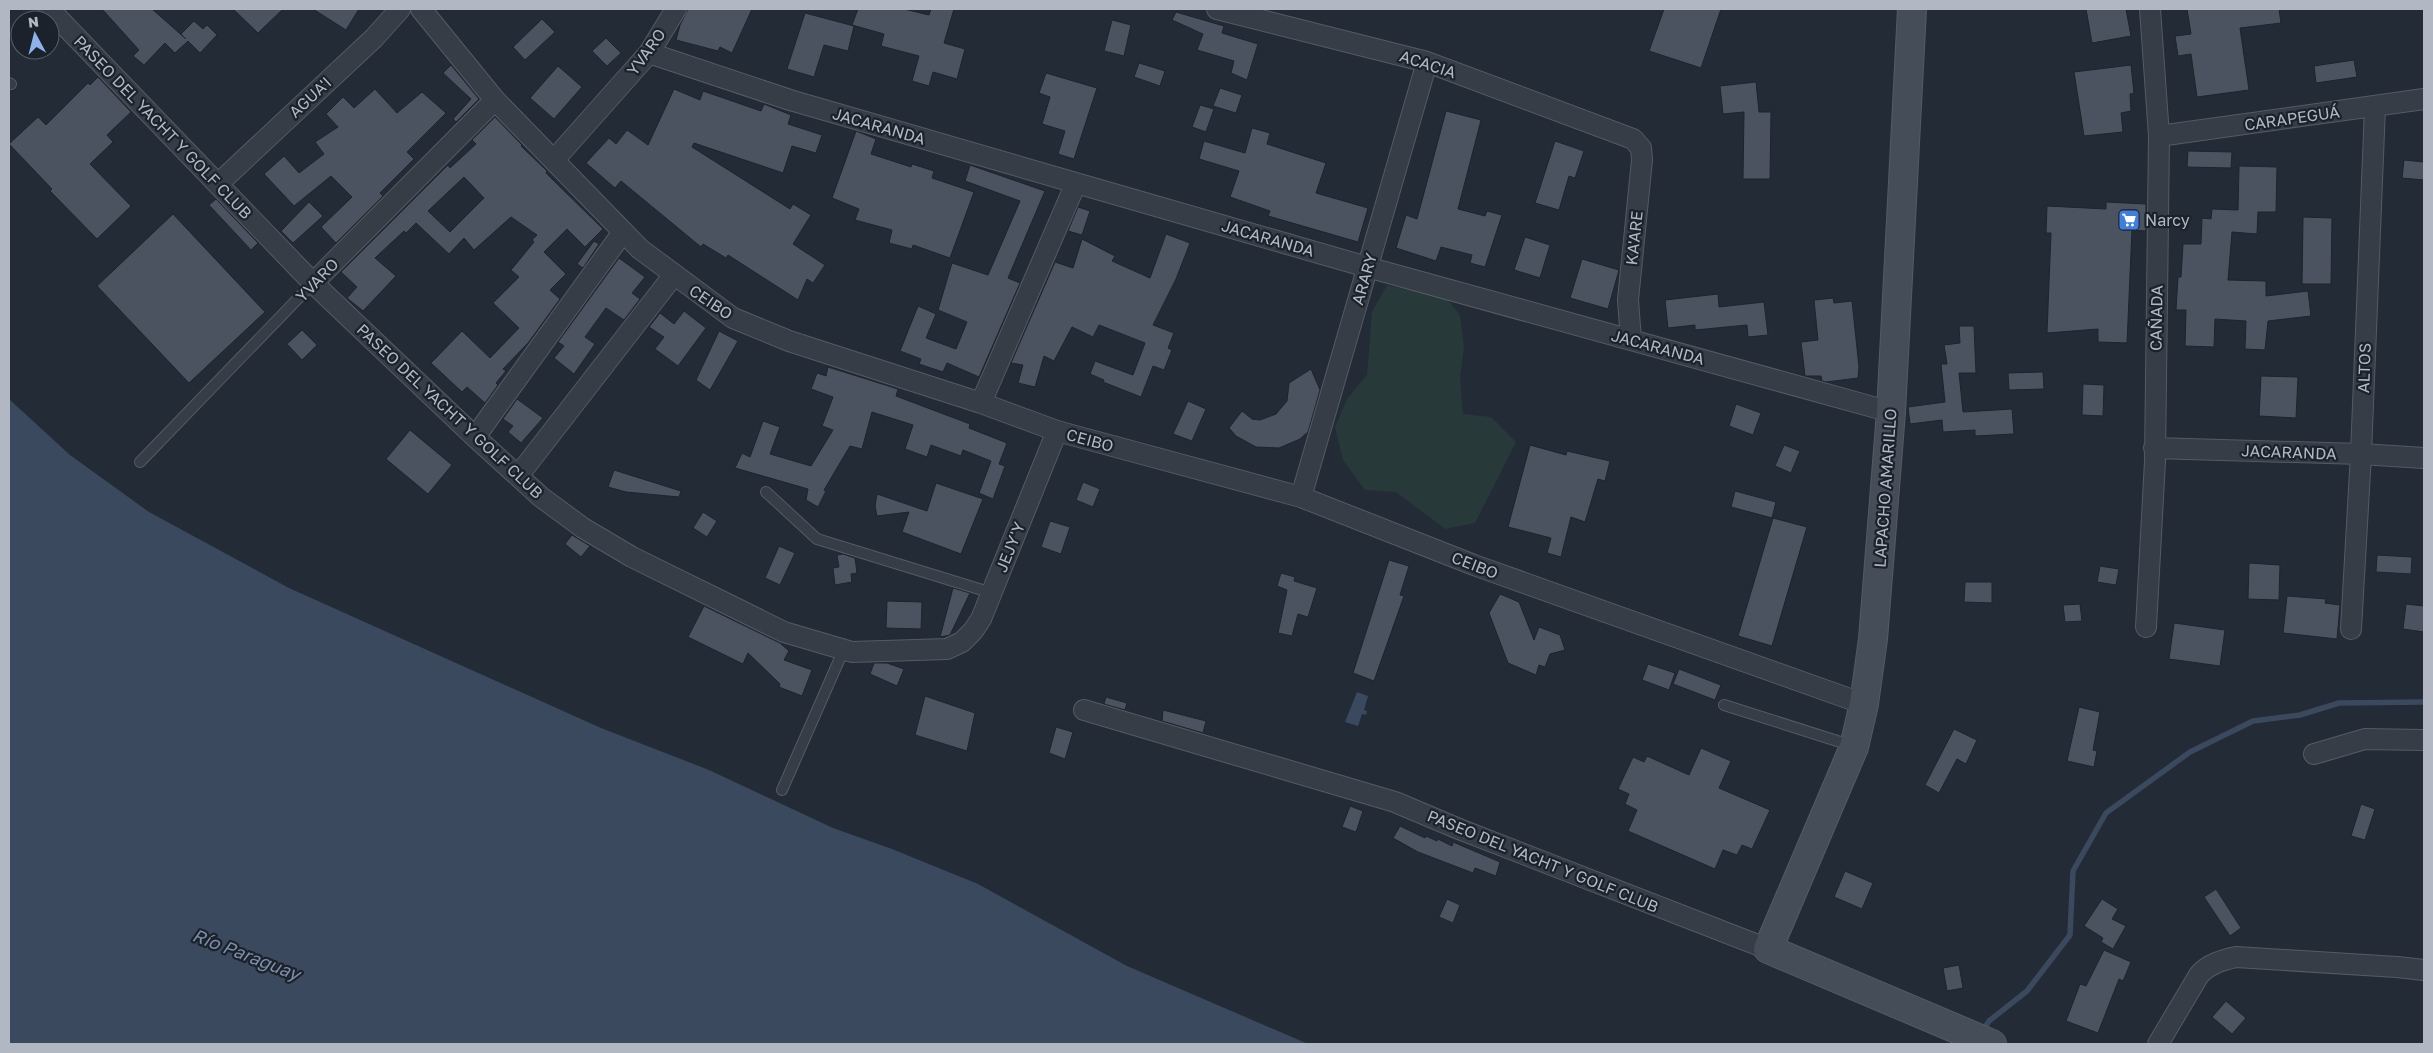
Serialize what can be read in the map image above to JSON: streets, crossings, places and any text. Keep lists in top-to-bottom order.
{
  "streets": {
    "main road": ["PASEO DEL YACHT Y GOLF CLUB", "LAPACHO AMARILLO"],
    "street": [
      "YVARO",
      "ACACIA",
      "AGUA'I",
      "CARAPEGUÁ",
      "JACARANDA",
      "KA'ARE",
      "ARARY",
      "CEIBO",
      "CAÑADA",
      "ALTOS",
      "JEJY'Y"
    ]
  },
  "crossings": [
    ["YVARO", "JACARANDA"],
    ["YVARO", "PASEO DEL YACHT Y GOLF CLUB"],
    ["YVARO", "CEIBO"],
    ["ACACIA", "KA'ARE"],
    ["ACACIA", "ARARY"],
    ["AGUA'I", "PASEO DEL YACHT Y GOLF CLUB"],
    ["CARAPEGUÁ", "CAÑADA"],
    ["CARAPEGUÁ", "ALTOS"],
    ["JACARANDA", "KA'ARE"],
    ["JACARANDA", "ARARY"],
    ["JACARANDA", "CAÑADA"],
    ["JACARANDA", "ALTOS"],
    ["JACARANDA", "LAPACHO AMARILLO"],
    ["PASEO DEL YACHT Y GOLF CLUB", "LAPACHO AMARILLO"],
    ["PASEO DEL YACHT Y GOLF CLUB", "JEJY'Y"],
    ["ARARY", "CEIBO"],
    ["CEIBO", "LAPACHO AMARILLO"],
    ["CEIBO", "JEJY'Y"]
  ],
  "water": ["Río Paraguay"],
  "places": {
    "supermarket": ["Narcy"]
  },
  "north": "top"
}
